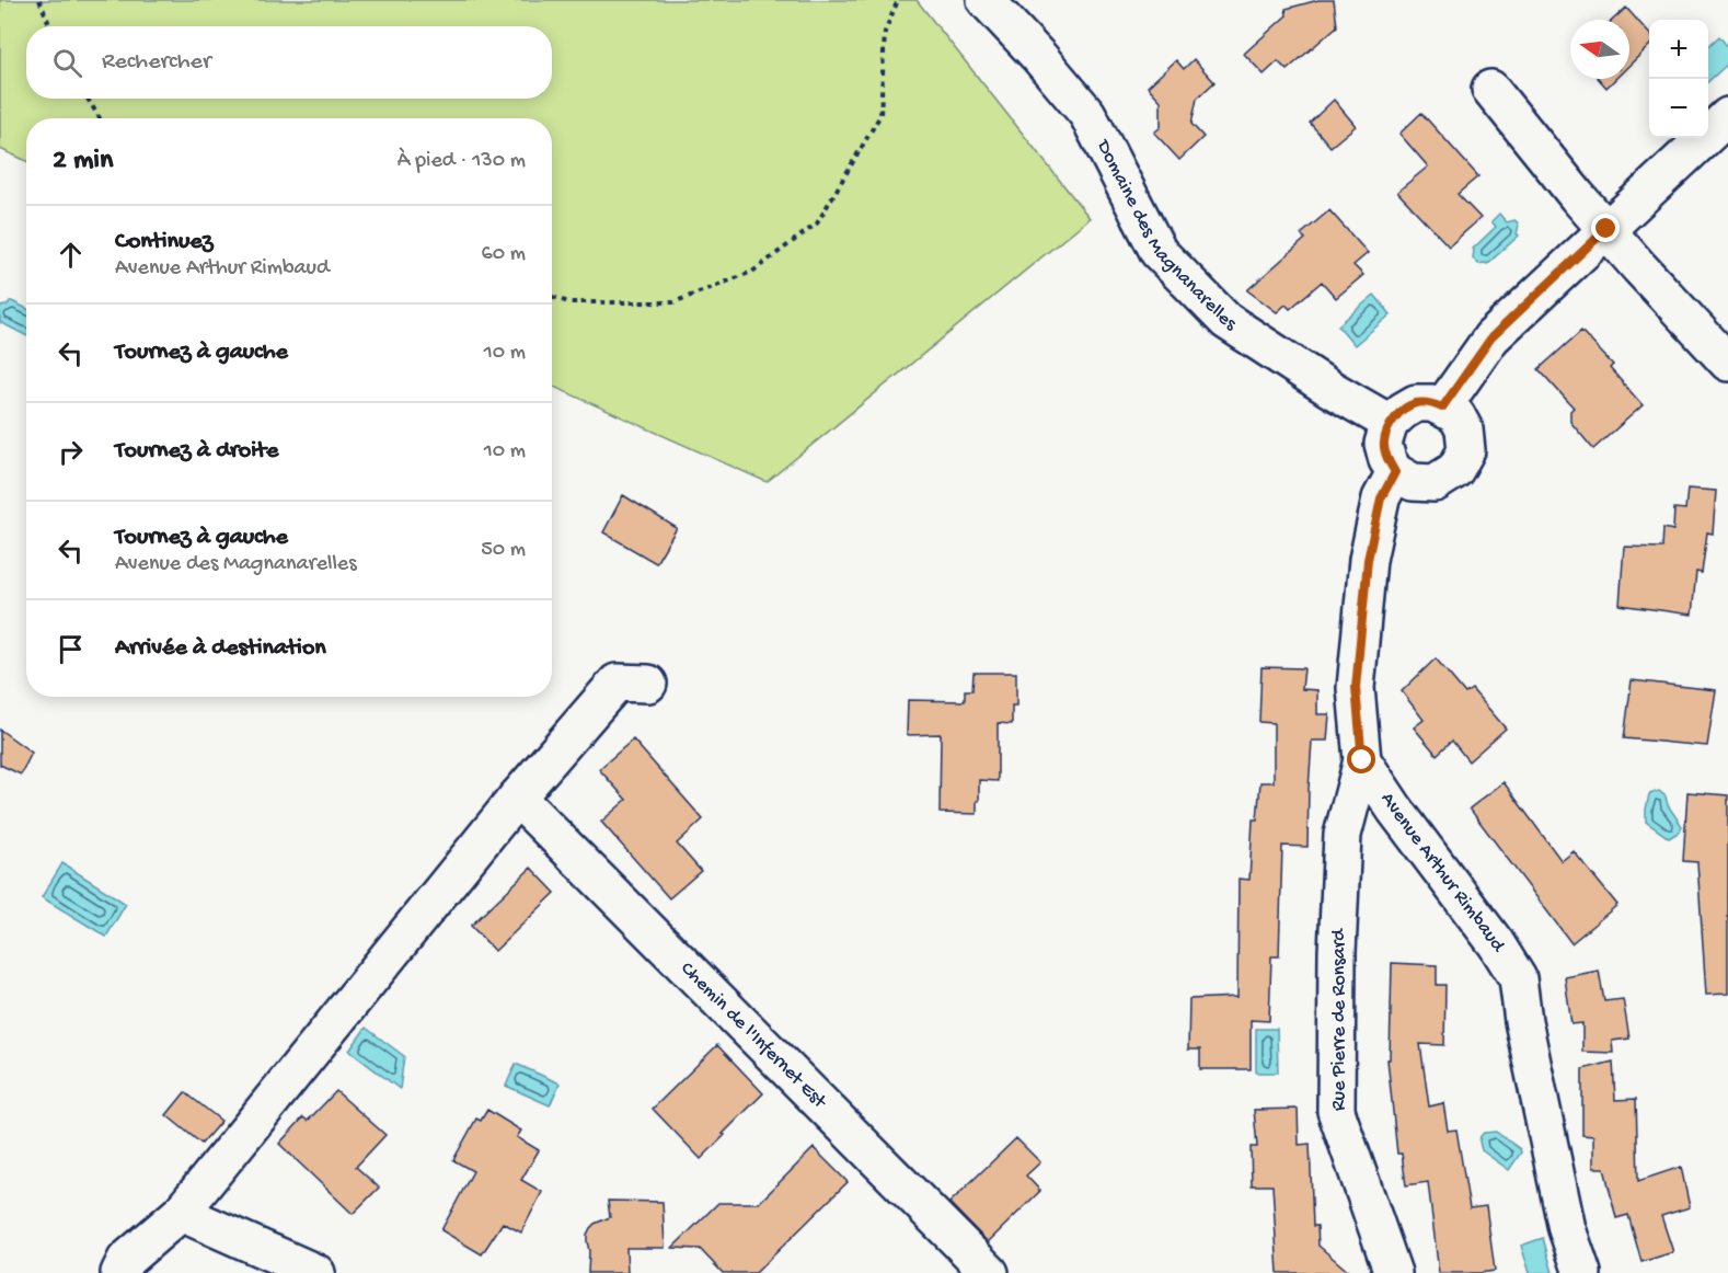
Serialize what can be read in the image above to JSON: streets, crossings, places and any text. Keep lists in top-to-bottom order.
{
  "streets": {
    "street": [
      "Domaine des Magnanarelles",
      "Avenue Arthur Rimbaud",
      "Rue Pierre de Ronsard",
      "Chemin de l'Infernet Est"
    ]
  },
  "crossings": [
    ["Domaine des Magnanarelles", "Avenue Arthur Rimbaud"],
    ["Avenue Arthur Rimbaud", "Rue Pierre de Ronsard"]
  ],
  "north": "left",
  "page": {
    "map_buttons": ["+", "−"],
    "search": "Rechercher",
    "heading": ["2 min", "À pied · 130 m"],
    "list": [
      ["Continuez", "Avenue Arthur Rimbaud", "60 m"],
      ["Tournez à gauche", "10 m"],
      ["Tournez à droite", "10 m"],
      ["Tournez à gauche", "Avenue des Magnanarelles", "50 m"],
      "Arrivée à destination"
    ]
  }
}
